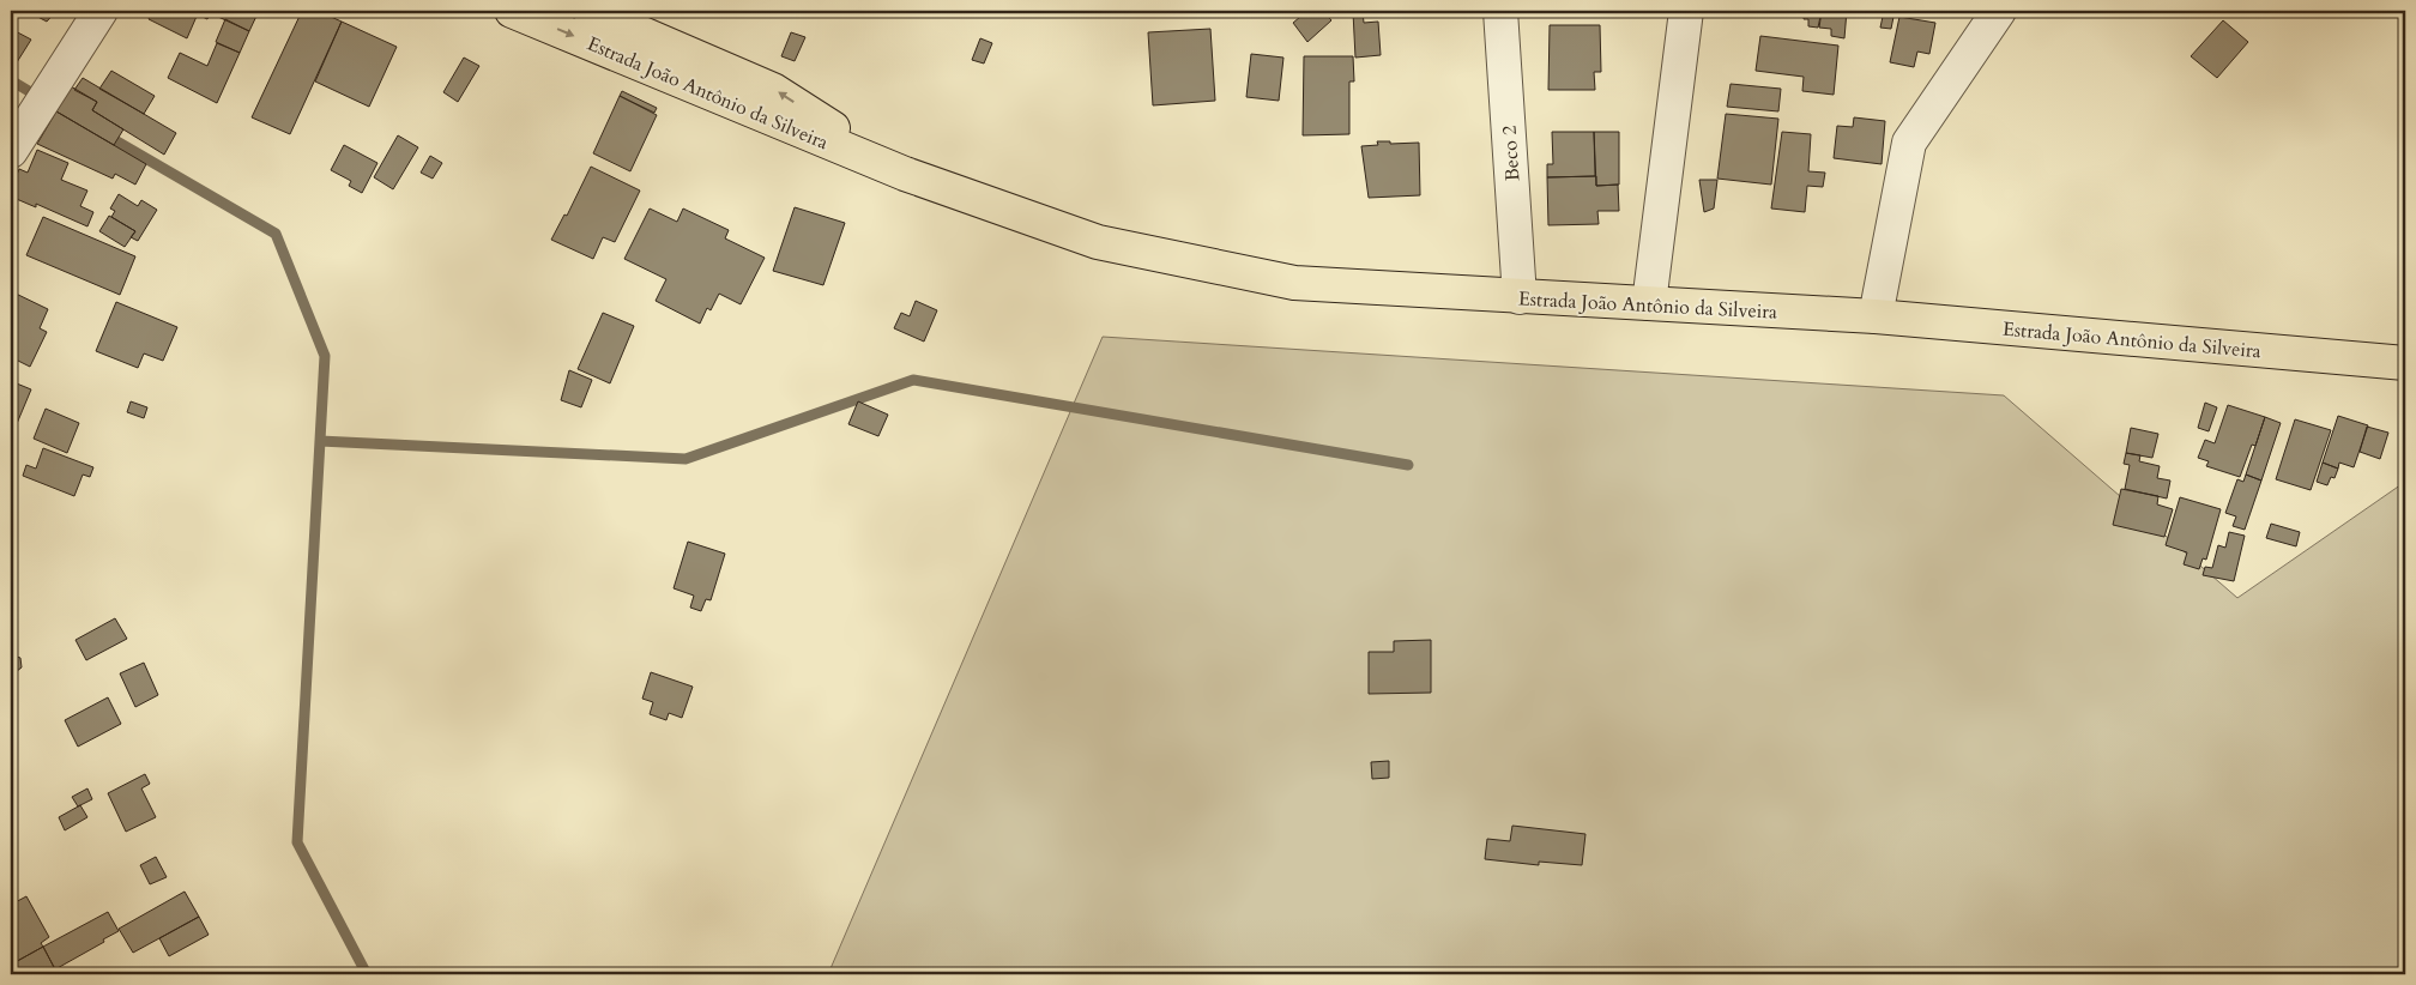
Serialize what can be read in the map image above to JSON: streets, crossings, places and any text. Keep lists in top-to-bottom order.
{
  "streets": {
    "main road": ["Estrada João Antônio da Silveira"],
    "street": ["Beco 2"]
  },
  "crossings": [
    ["Estrada João Antônio da Silveira", "Beco 2"]
  ]
}
